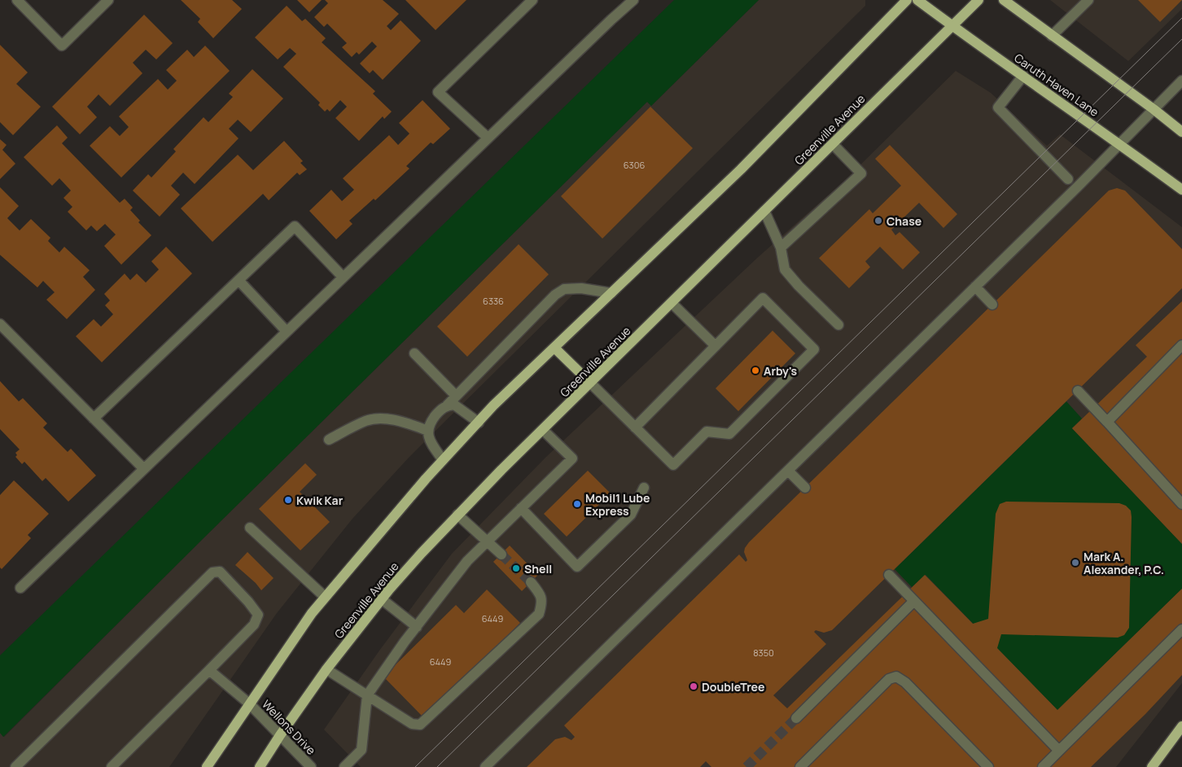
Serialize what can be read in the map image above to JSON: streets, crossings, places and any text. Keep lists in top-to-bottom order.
{
  "streets": {
    "main road": ["Caruth Haven Lane", "Greenville Avenue"],
    "street": ["Wellons Drive"]
  },
  "crossings": [
    ["Caruth Haven Lane", "Greenville Avenue"],
    ["Greenville Avenue", "Wellons Drive"]
  ],
  "places": [
    "Chase",
    "Arby's",
    "Kwik Kar",
    "Mobil1 Lube Express",
    "Mark A. Alexander, P.C.",
    "Shell",
    "DoubleTree"
  ],
  "house_numbers": [
    "6306",
    "6336",
    "6449",
    "8350",
    "6449"
  ]
}
